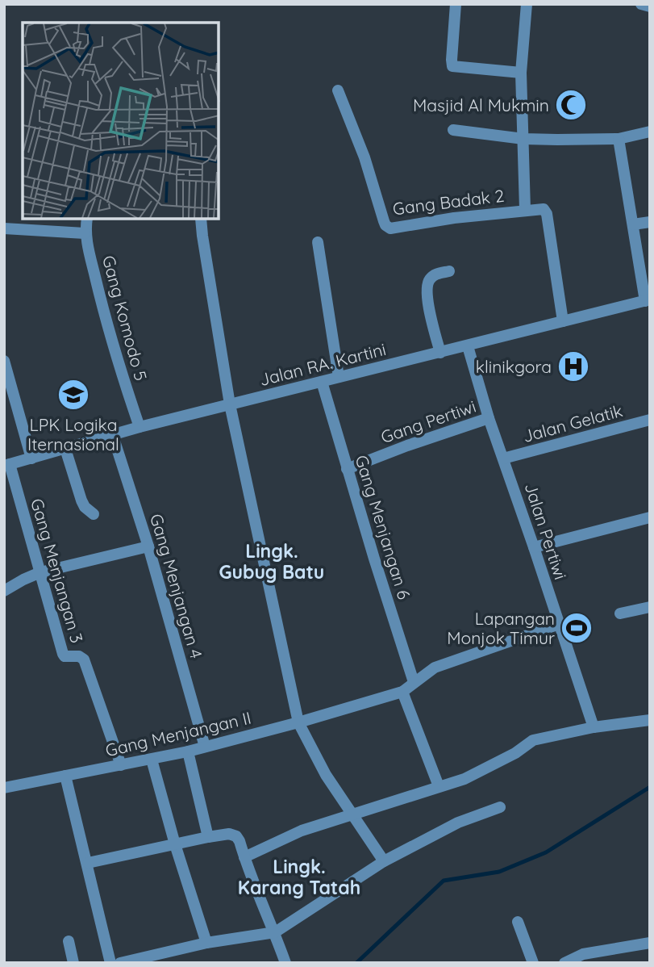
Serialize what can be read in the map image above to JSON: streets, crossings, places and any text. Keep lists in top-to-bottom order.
{
  "streets": {
    "street": [
      "Gang Badak 2",
      "Gang Komodo 5",
      "Jalan RA. Kartini",
      "Gang Pertiwi",
      "Jalan Gelatik",
      "Gang Menjangan 6",
      "Jalan Pertiwi",
      "Gang Menjangan 3",
      "Gang Menjangan 4",
      "Gang Menjangan II"
    ]
  },
  "crossings": [
    ["Gang Badak 2", "Jalan RA. Kartini"],
    ["Gang Komodo 5", "Jalan RA. Kartini"],
    ["Jalan RA. Kartini", "Gang Menjangan 6"],
    ["Jalan RA. Kartini", "Jalan Pertiwi"],
    ["Jalan RA. Kartini", "Gang Menjangan 3"],
    ["Jalan RA. Kartini", "Gang Menjangan 4"],
    ["Gang Pertiwi", "Gang Menjangan 6"],
    ["Gang Pertiwi", "Jalan Pertiwi"],
    ["Jalan Gelatik", "Jalan Pertiwi"],
    ["Gang Menjangan 3", "Gang Menjangan II"],
    ["Gang Menjangan 4", "Gang Menjangan II"]
  ],
  "districts": ["Lingk. Gubug Batu", "Lingk. Karang Tatah"],
  "places": {
    "mosque": ["Masjid Al Mukmin"],
    "hospital": ["klinikgora"],
    "school or university": ["LPK Logika Iternasional"],
    "sports": ["Lapangan Monjok Timur"]
  }
}
